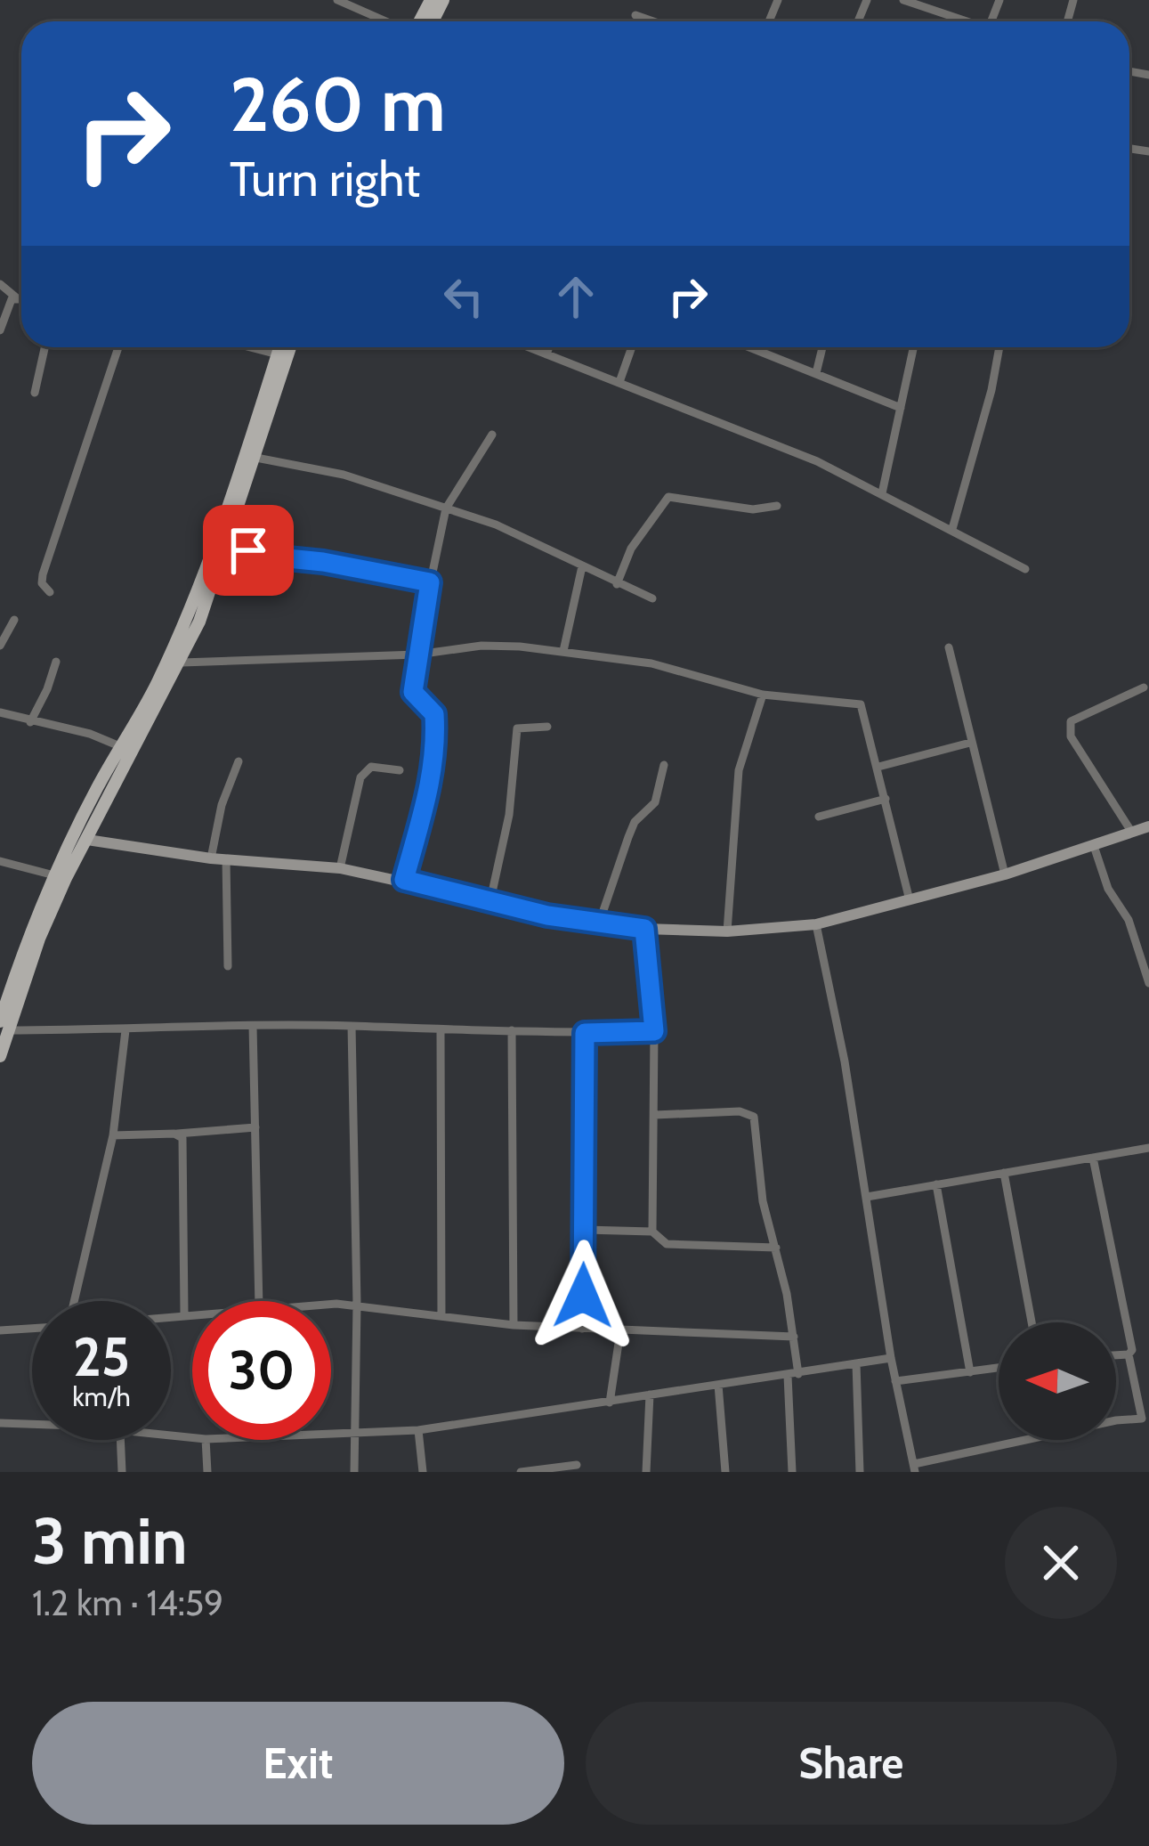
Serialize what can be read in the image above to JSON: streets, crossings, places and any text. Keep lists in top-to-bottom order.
{
  "north": "left",
  "page": {
    "turn": ["260 m", "Turn right"],
    "speed": "25 km/h",
    "limit": "30",
    "heading": ["3 min", "1.2 km · 14:59"],
    "buttons": ["Exit", "Share"]
  }
}
